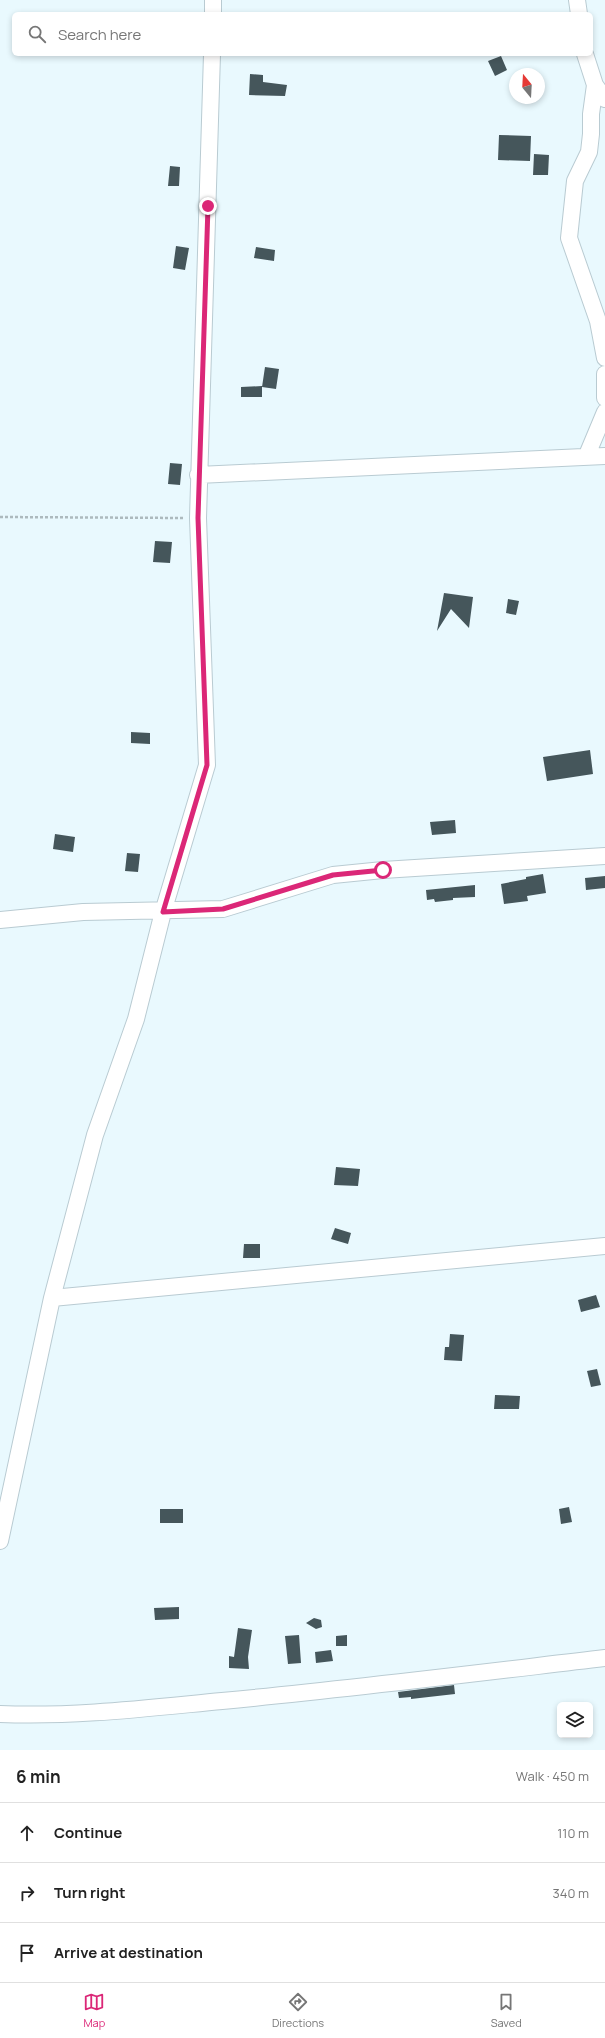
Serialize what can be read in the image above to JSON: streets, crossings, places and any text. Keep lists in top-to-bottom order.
{
  "north": "top",
  "page": {
    "search": "Search here",
    "heading": ["6 min", "Walk · 450 m"],
    "list": [
      ["Continue", "110 m"],
      ["Turn right", "340 m"],
      "Arrive at destination"
    ],
    "nav": ["Map", "Directions", "Saved"]
  }
}
